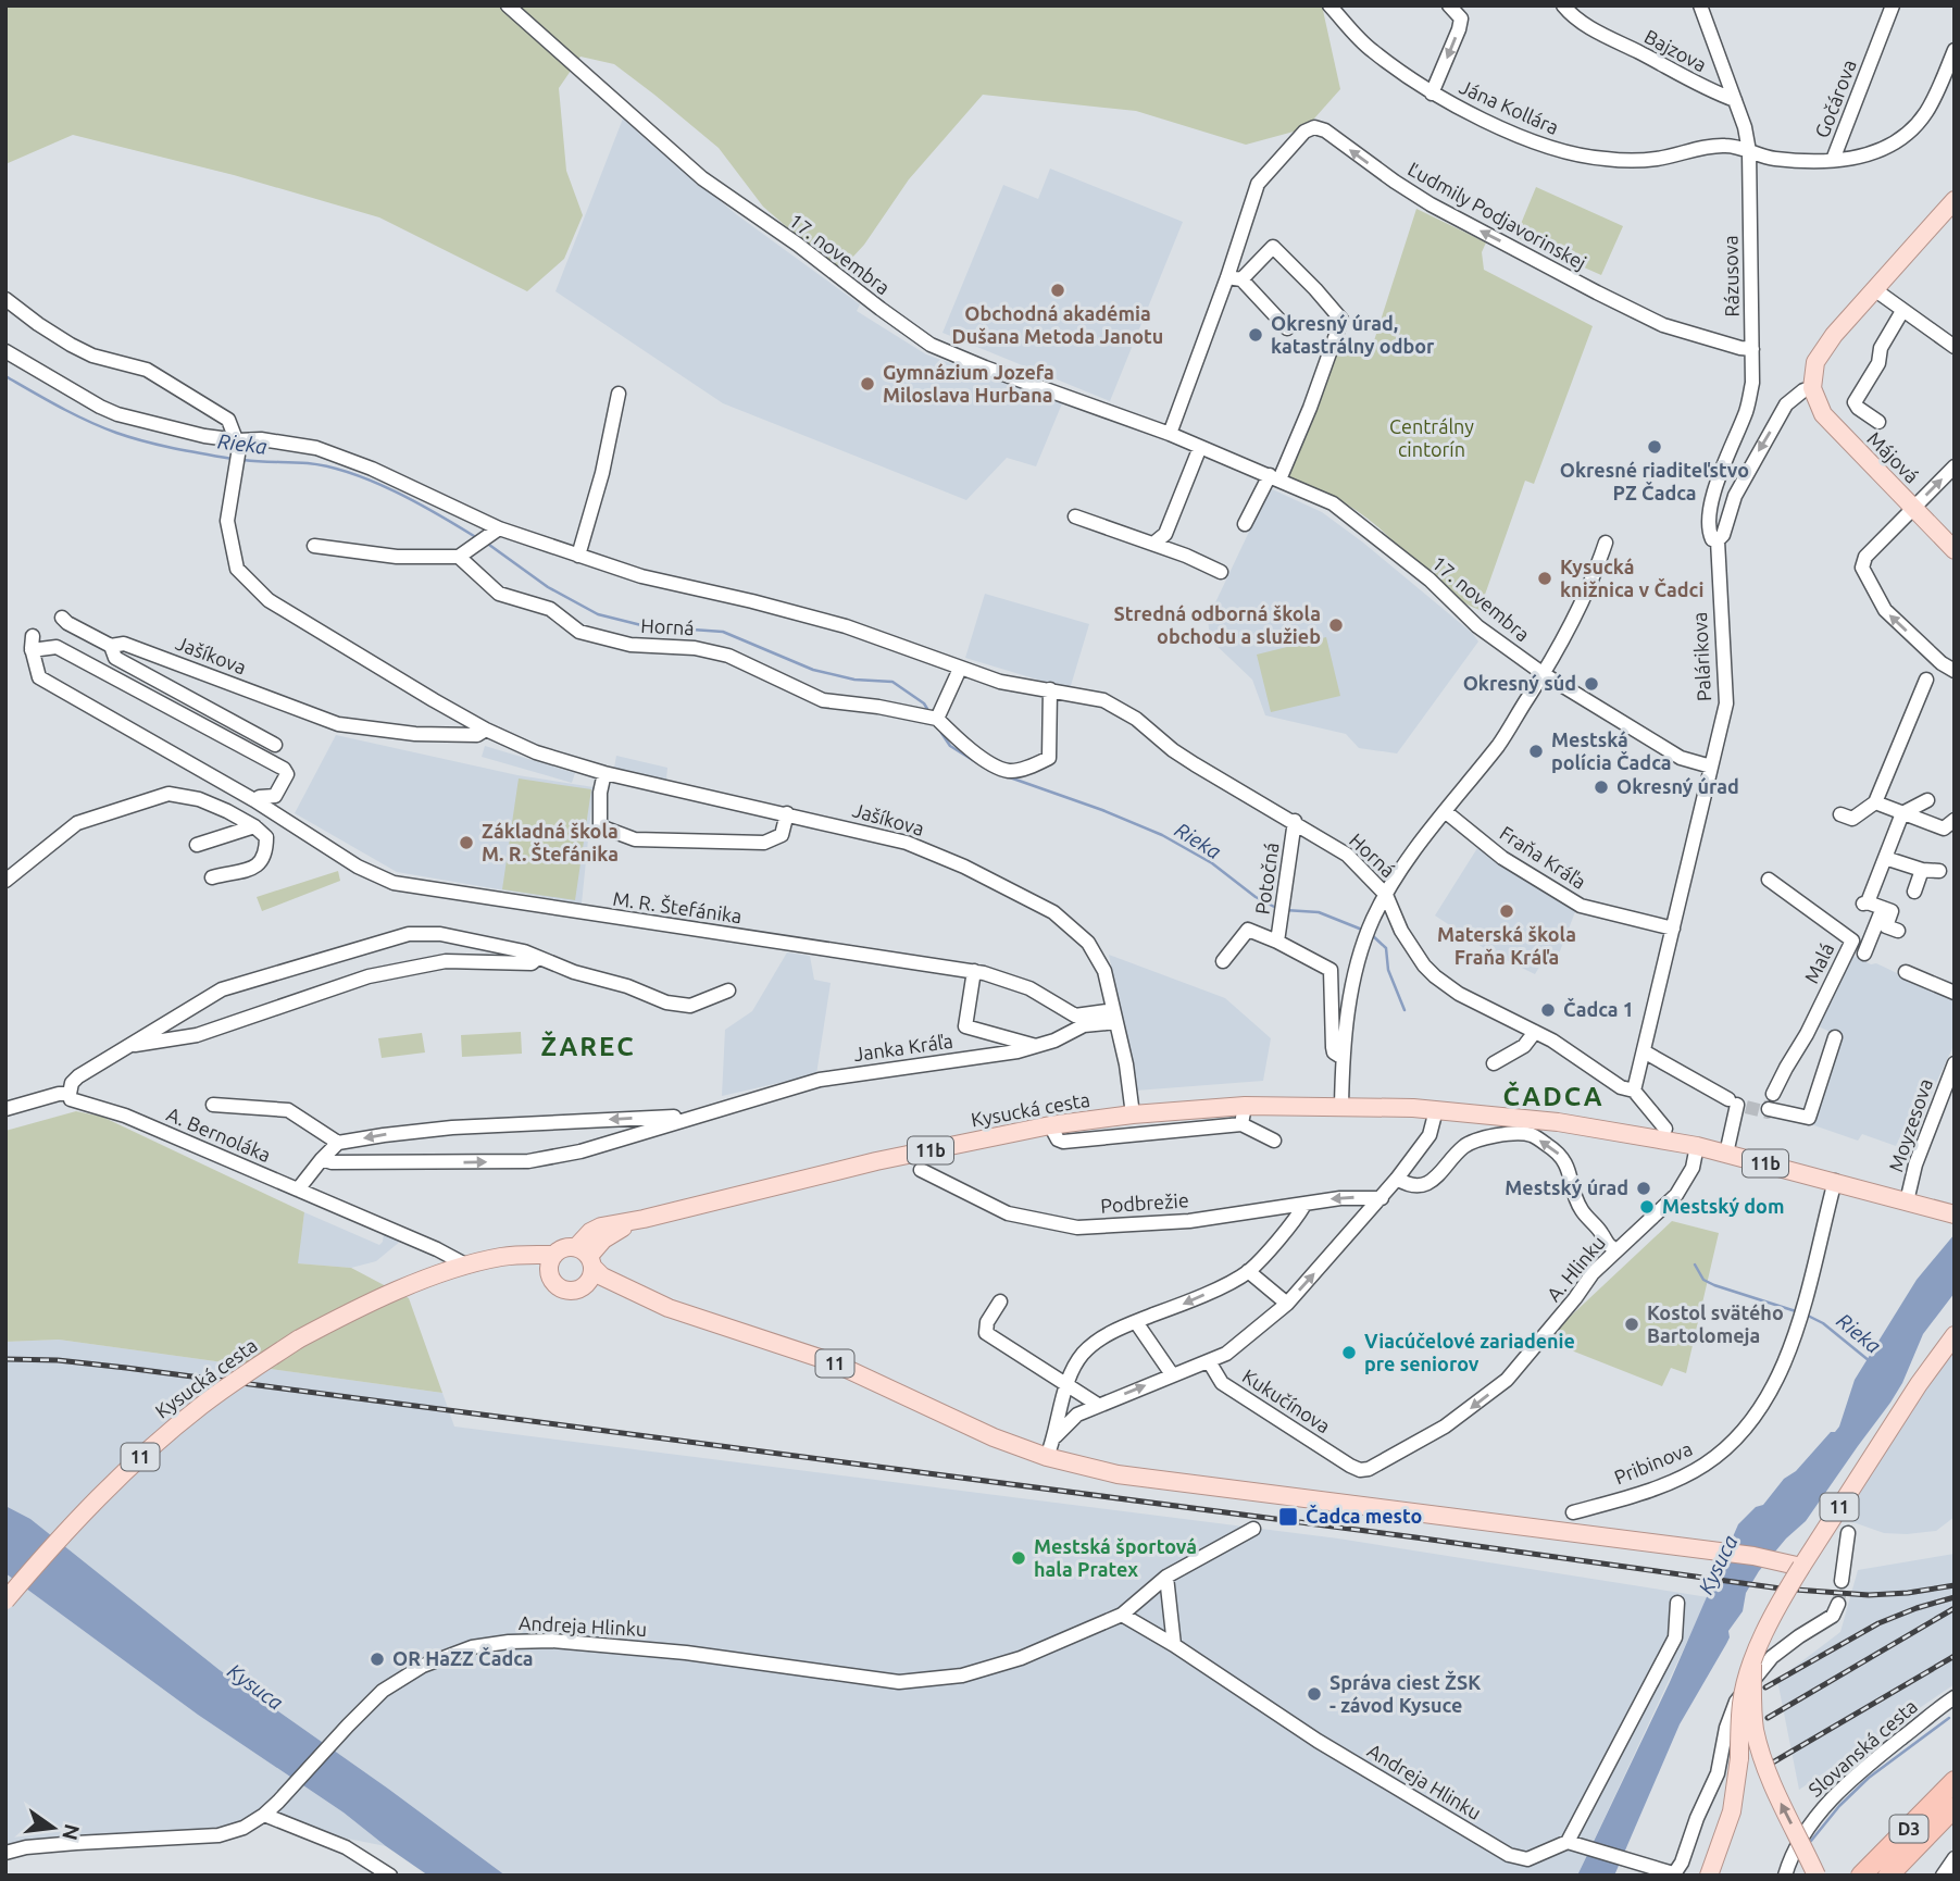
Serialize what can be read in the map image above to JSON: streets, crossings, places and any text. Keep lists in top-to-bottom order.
{
  "streets": {
    "highway": ["D3"],
    "main road": [
      "Májová",
      "Kysucká cesta",
      "11b",
      "11"
    ],
    "street": [
      "Bajzova",
      "Gočárova",
      "Jána Kollára",
      "Ľudmily Podjavorinskej",
      "17. novembra",
      "Rázusova",
      "Horná",
      "Jašíkova",
      "Palárikova",
      "Fraňa Kráľa",
      "Potočná",
      "M. R. Štefánika",
      "Malá",
      "Janka Kráľa",
      "Moyzesova",
      "A. Bernoláka",
      "Podbrežie",
      "A. Hlinku",
      "Kukučínova",
      "Pribinova",
      "Andreja Hlinku",
      "Slovanská cesta"
    ]
  },
  "crossings": [
    ["Bajzova", "Rázusova"],
    ["Gočárova", "Jána Kollára"],
    ["Jána Kollára", "Rázusova"],
    ["Ľudmily Podjavorinskej", "17. novembra"],
    ["Ľudmily Podjavorinskej", "Rázusova"],
    ["17. novembra", "Palárikova"],
    ["Rázusova", "Palárikova"],
    ["Májová", "Palárikova"],
    ["Horná", "Jašíkova"],
    ["Horná", "Palárikova"],
    ["Horná", "Potočná"],
    ["Jašíkova", "M. R. Štefánika"],
    ["Jašíkova", "Janka Kráľa"],
    ["Jašíkova", "Kysucká cesta"],
    ["Palárikova", "Fraňa Kráľa"],
    ["M. R. Štefánika", "Janka Kráľa"],
    ["Kysucká cesta", "A. Bernoláka"],
    ["Kysucká cesta", "11b"],
    ["Kysucká cesta", "11"],
    ["Moyzesova", "11b"],
    ["11b", "A. Hlinku"],
    ["11b", "Kukučínova"],
    ["11b", "Pribinova"],
    ["Podbrežie", "Kukučínova"],
    ["A. Hlinku", "Kukučínova"]
  ],
  "one_way": ["A. Hlinku"],
  "districts": ["ŽAREC", "ČADCA"],
  "water": ["Rieka", "Kysuca"],
  "parks": ["Centrálny cintorín"],
  "places": {
    "other": [
      "Obchodná akadémia Dušana Metoda Janotu",
      "Okresný úrad, katastrálny odbor",
      "Gymnázium Jozefa Miloslava Hurbana",
      "Okresné riaditeľstvo PZ Čadca",
      "Kysucká knižnica v Čadci",
      "Stredná odborná škola obchodu a služieb",
      "Okresný súd",
      "Mestská polícia Čadca",
      "Okresný úrad",
      "Základná škola M. R. Štefánika",
      "Materská škola Fraňa Kráľa",
      "Čadca 1",
      "Mestský úrad",
      "Mestský dom",
      "Kostol svätého Bartolomeja",
      "Viacúčelové zariadenie pre seniorov",
      "Mestská športová hala Pratex",
      "OR HaZZ Čadca",
      "Správa ciest ŽSK - závod Kysuce"
    ],
    "transit": ["Čadca mesto"]
  },
  "north": "right"
}
